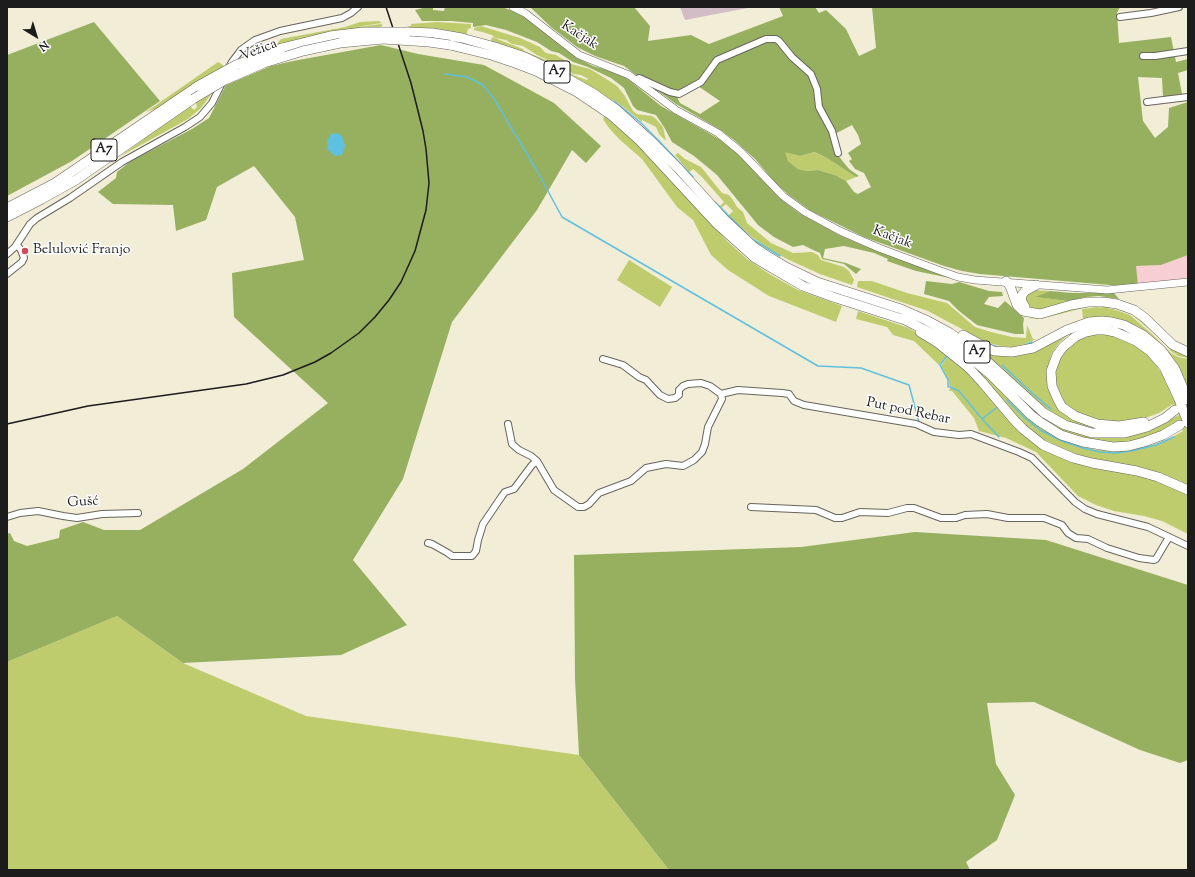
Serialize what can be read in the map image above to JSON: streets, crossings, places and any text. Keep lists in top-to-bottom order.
{
  "streets": {
    "highway": ["Vežica", "A7"],
    "main road": ["Kačjak"],
    "street": ["Put pod Rebar", "Gušć"]
  },
  "crossings": [
    ["Vežica", "A7"]
  ],
  "places": ["Belulović Franjo"],
  "north": "bottom right"
}
